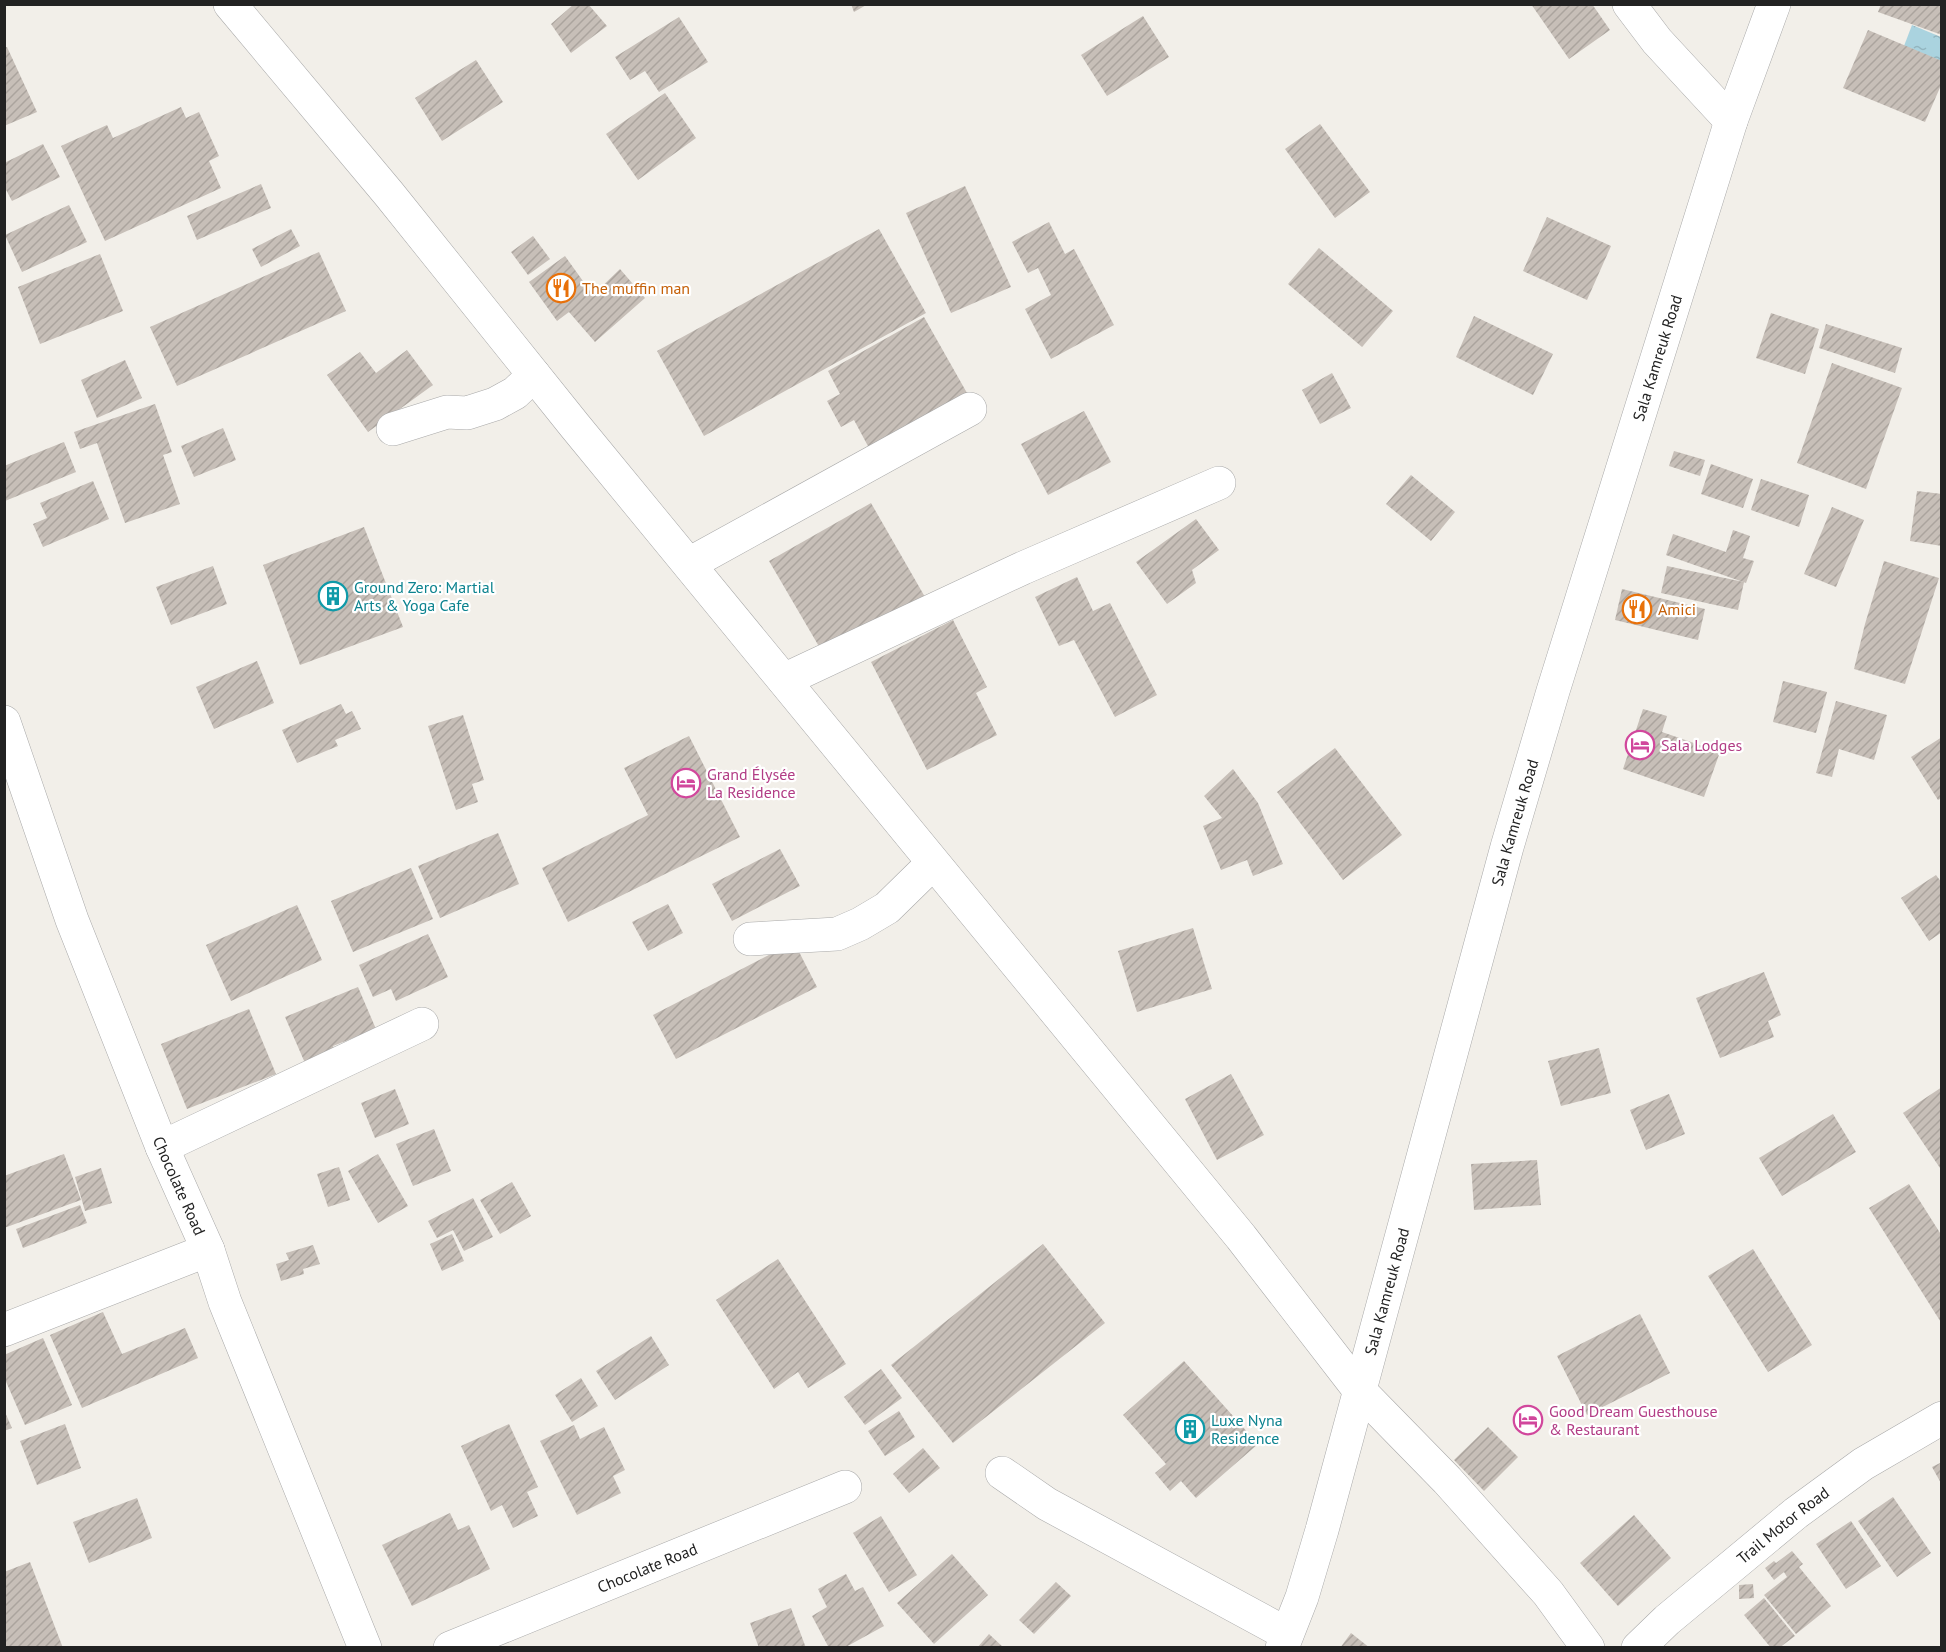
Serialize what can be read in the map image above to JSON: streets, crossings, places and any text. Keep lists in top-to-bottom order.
{
  "streets": {
    "street": ["Sala Kamreuk Road", "Chocolate Road", "Trail Motor Road"]
  },
  "places": {
    "restaurant": ["The muffin man", "Amici"],
    "building": ["Ground Zero: Martial Arts & Yoga Cafe", "Luxe Nyna Residence"],
    "hotel": ["Sala Lodges", "Grand Élysée La Residence", "Good Dream Guesthouse & Restaurant"]
  }
}
